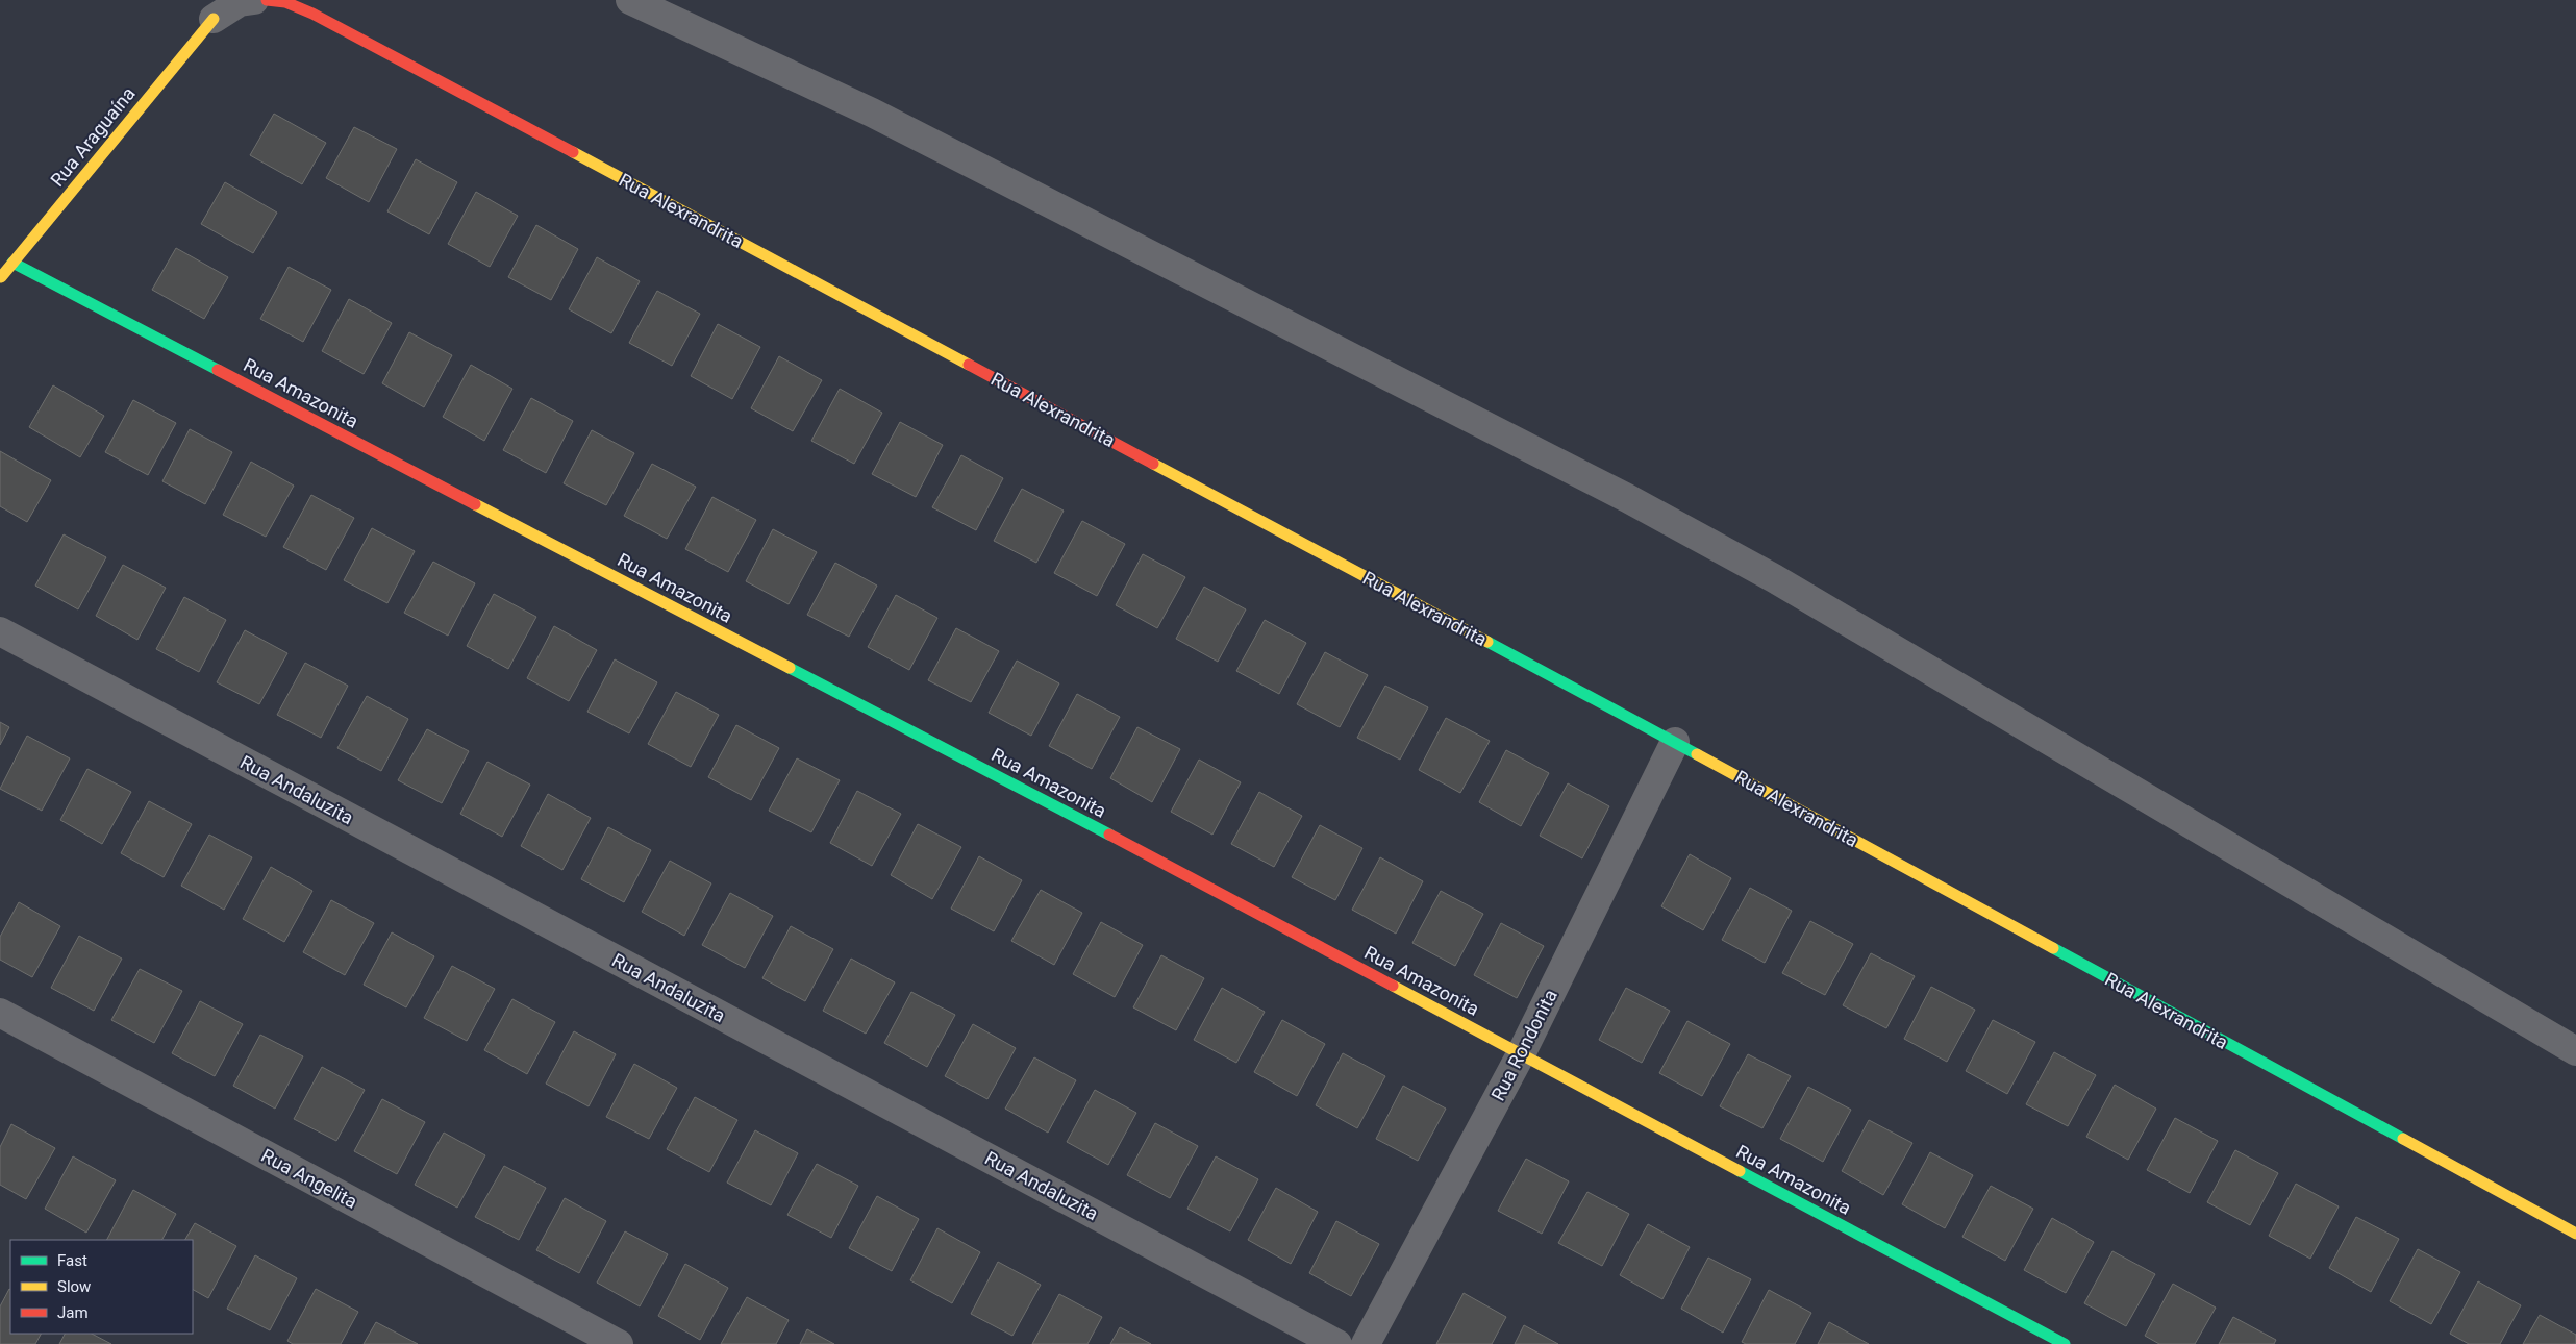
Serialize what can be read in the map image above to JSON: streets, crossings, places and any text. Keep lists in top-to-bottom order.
{
  "streets": {
    "street": [
      "Rua Araguaína",
      "Rua Alexrandrita",
      "Rua Amazonita",
      "Rua Andaluzita",
      "Rua Rondonita",
      "Rua Angelita"
    ]
  },
  "crossings": [
    ["Rua Araguaína", "Rua Amazonita"],
    ["Rua Alexrandrita", "Rua Rondonita"],
    ["Rua Amazonita", "Rua Rondonita"]
  ],
  "legend": ["Fast", "Slow", "Jam"]
}
